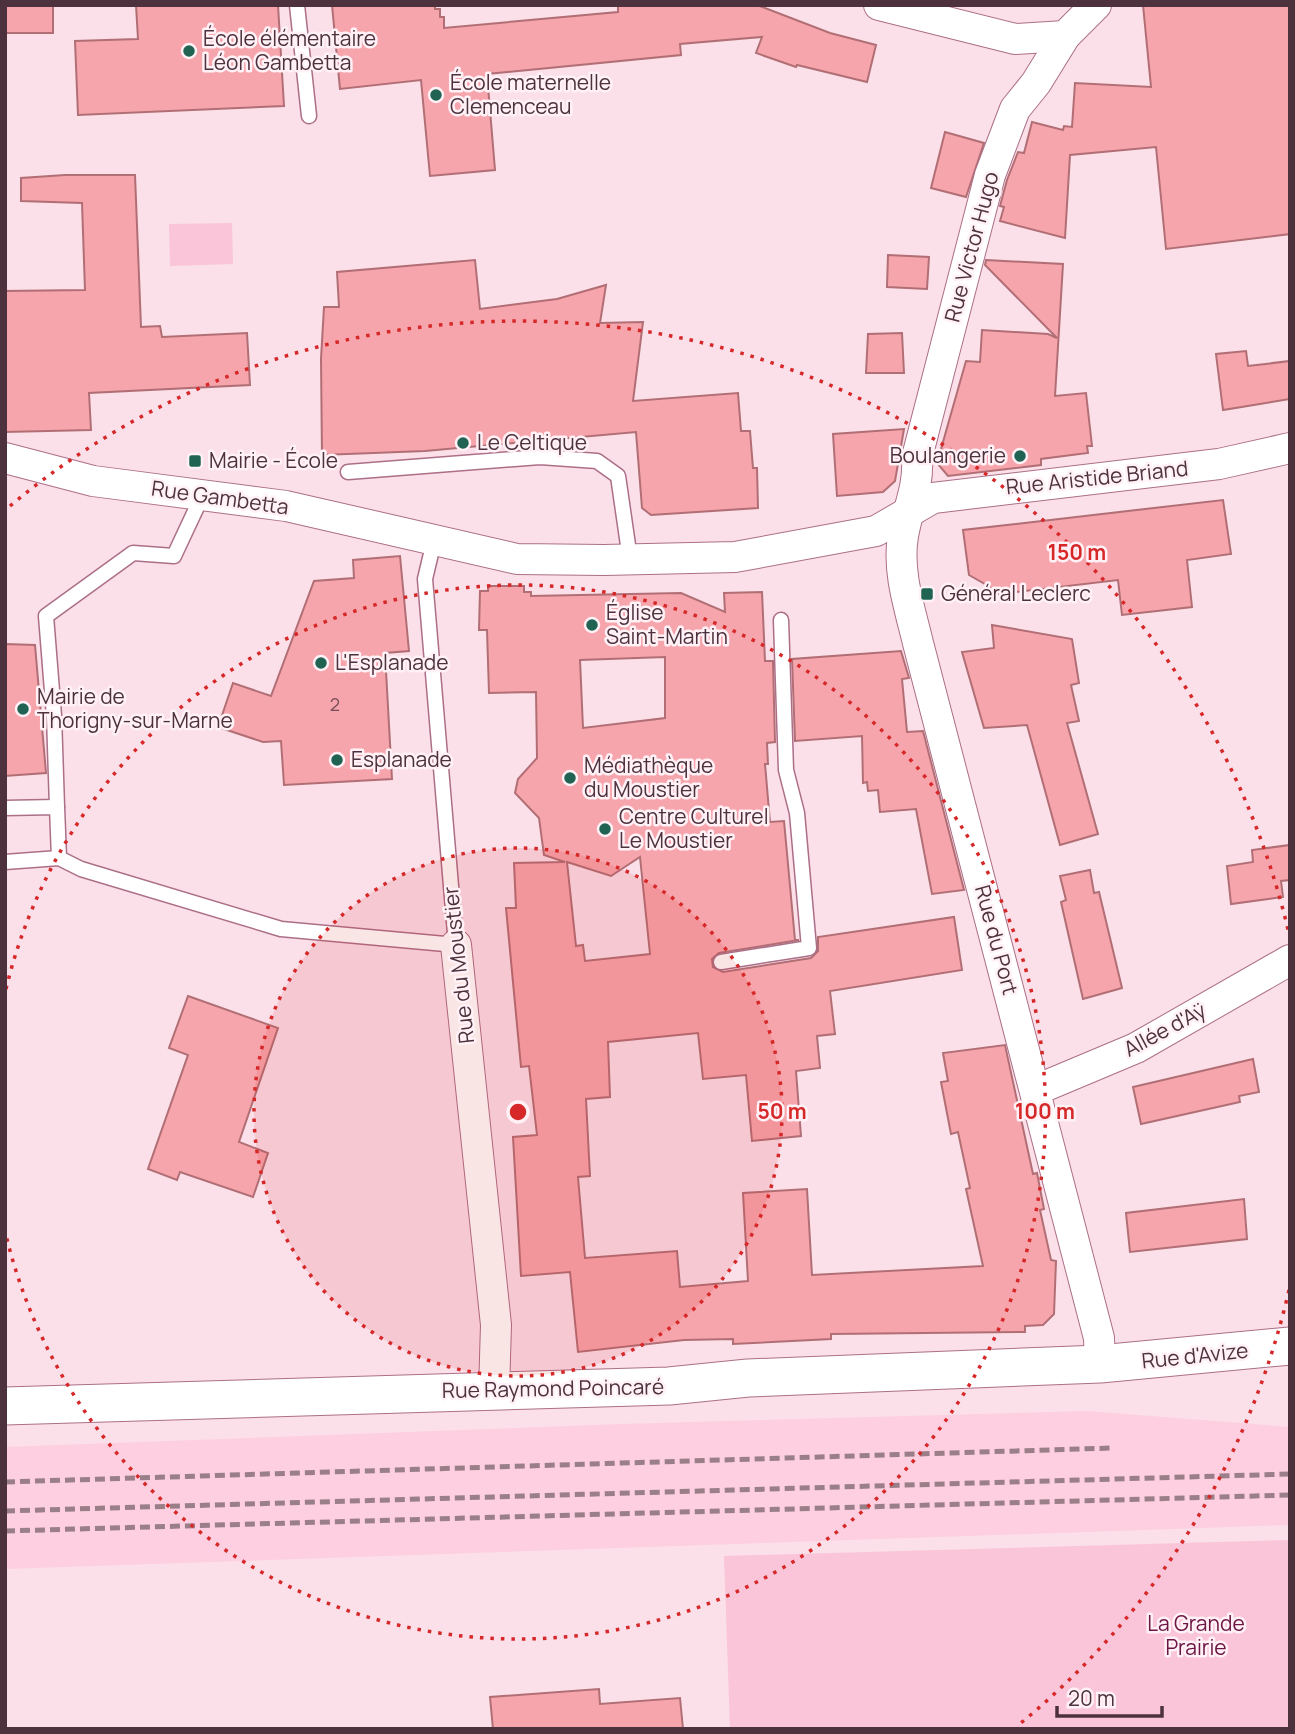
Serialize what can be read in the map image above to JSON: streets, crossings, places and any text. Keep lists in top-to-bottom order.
{
  "streets": {
    "street": [
      "Rue Victor Hugo",
      "Rue Aristide Briand",
      "Rue Gambetta",
      "Rue du Port",
      "Rue du Moustier",
      "Allée d'Aÿ",
      "Rue d'Avize",
      "Rue Raymond Poincaré"
    ]
  },
  "crossings": [
    ["Rue Victor Hugo", "Rue Aristide Briand"],
    ["Rue Victor Hugo", "Rue du Port"],
    ["Rue Aristide Briand", "Rue Gambetta"],
    ["Rue Aristide Briand", "Rue du Port"],
    ["Rue Gambetta", "Rue du Moustier"],
    ["Rue du Port", "Allée d'Aÿ"],
    ["Rue du Port", "Rue d'Avize"],
    ["Rue du Port", "Rue Raymond Poincaré"],
    ["Rue du Moustier", "Rue Raymond Poincaré"],
    ["Rue d'Avize", "Rue Raymond Poincaré"]
  ],
  "parks": ["La Grande Prairie"],
  "places": {
    "other": [
      "École élémentaire Léon Gambetta",
      "École maternelle Clemenceau",
      "Le Celtique",
      "Boulangerie",
      "Église Saint-Martin",
      "L'Esplanade",
      "Mairie de Thorigny-sur-Marne",
      "Esplanade",
      "Médiathèque du Moustier",
      "Centre Culturel Le Moustier"
    ],
    "transit": ["Mairie - École", "Général Leclerc"]
  },
  "house_numbers": ["2"],
  "scale_bar": "20 m",
  "rings": ["150 m", "50 m", "100 m"]
}
